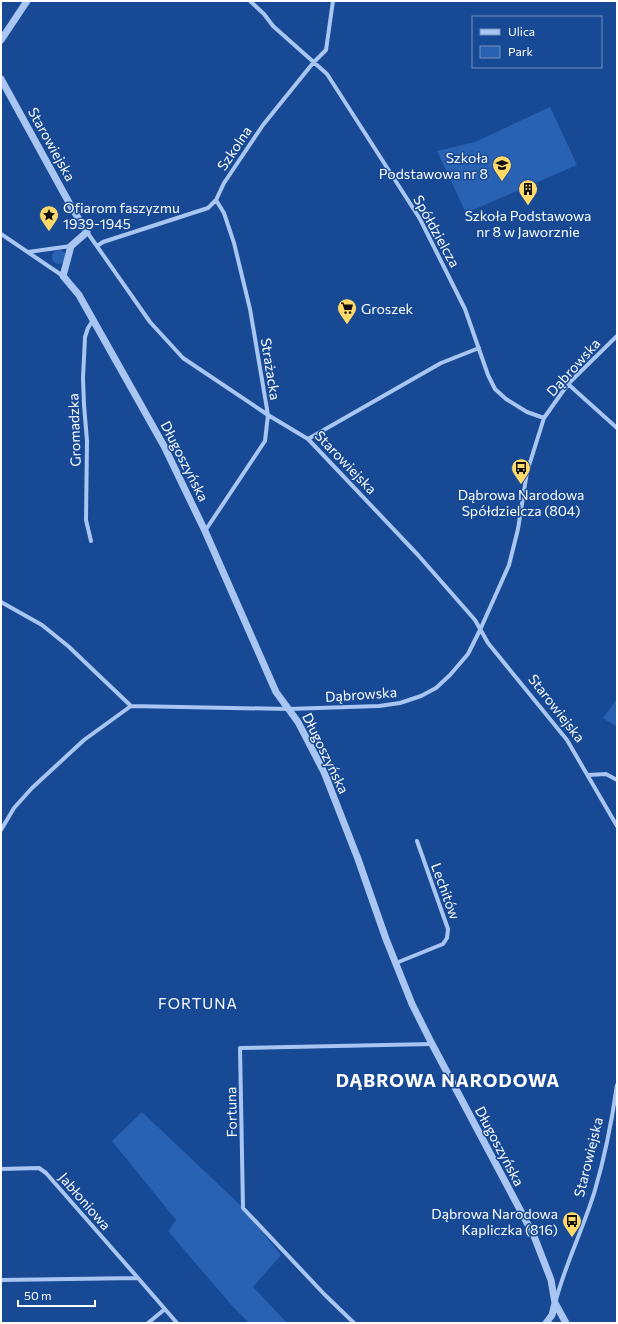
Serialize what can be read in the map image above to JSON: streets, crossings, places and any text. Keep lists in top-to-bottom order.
{
  "streets": {
    "street": [
      "Starowiejska",
      "Szkolna",
      "Spółdzielcza",
      "Dąbrowska",
      "Strażacka",
      "Gromadzka",
      "Długoszyńska",
      "Lechitów",
      "Fortuna",
      "Jabłoniowa"
    ]
  },
  "crossings": [
    ["Starowiejska", "Dąbrowska"],
    ["Starowiejska", "Strażacka"],
    ["Starowiejska", "Długoszyńska"],
    ["Szkolna", "Spółdzielcza"],
    ["Szkolna", "Strażacka"],
    ["Spółdzielcza", "Dąbrowska"],
    ["Dąbrowska", "Długoszyńska"],
    ["Strażacka", "Długoszyńska"],
    ["Gromadzka", "Długoszyńska"],
    ["Długoszyńska", "Lechitów"],
    ["Długoszyńska", "Fortuna"]
  ],
  "districts": ["FORTUNA", "DĄBROWA NARODOWA"],
  "places": {
    "school or university": ["Szkoła Podstawowa nr 8"],
    "building": ["Szkoła Podstawowa nr 8 w Jaworznie"],
    "place": ["Ofiarom faszyzmu 1939-1945"],
    "supermarket": ["Groszek"],
    "bus stop": ["Dąbrowa Narodowa Spółdzielcza (804)", "Dąbrowa Narodowa Kapliczka (816)"]
  },
  "legend": ["Ulica", "Park"],
  "scale_bar": "50 m"
}
